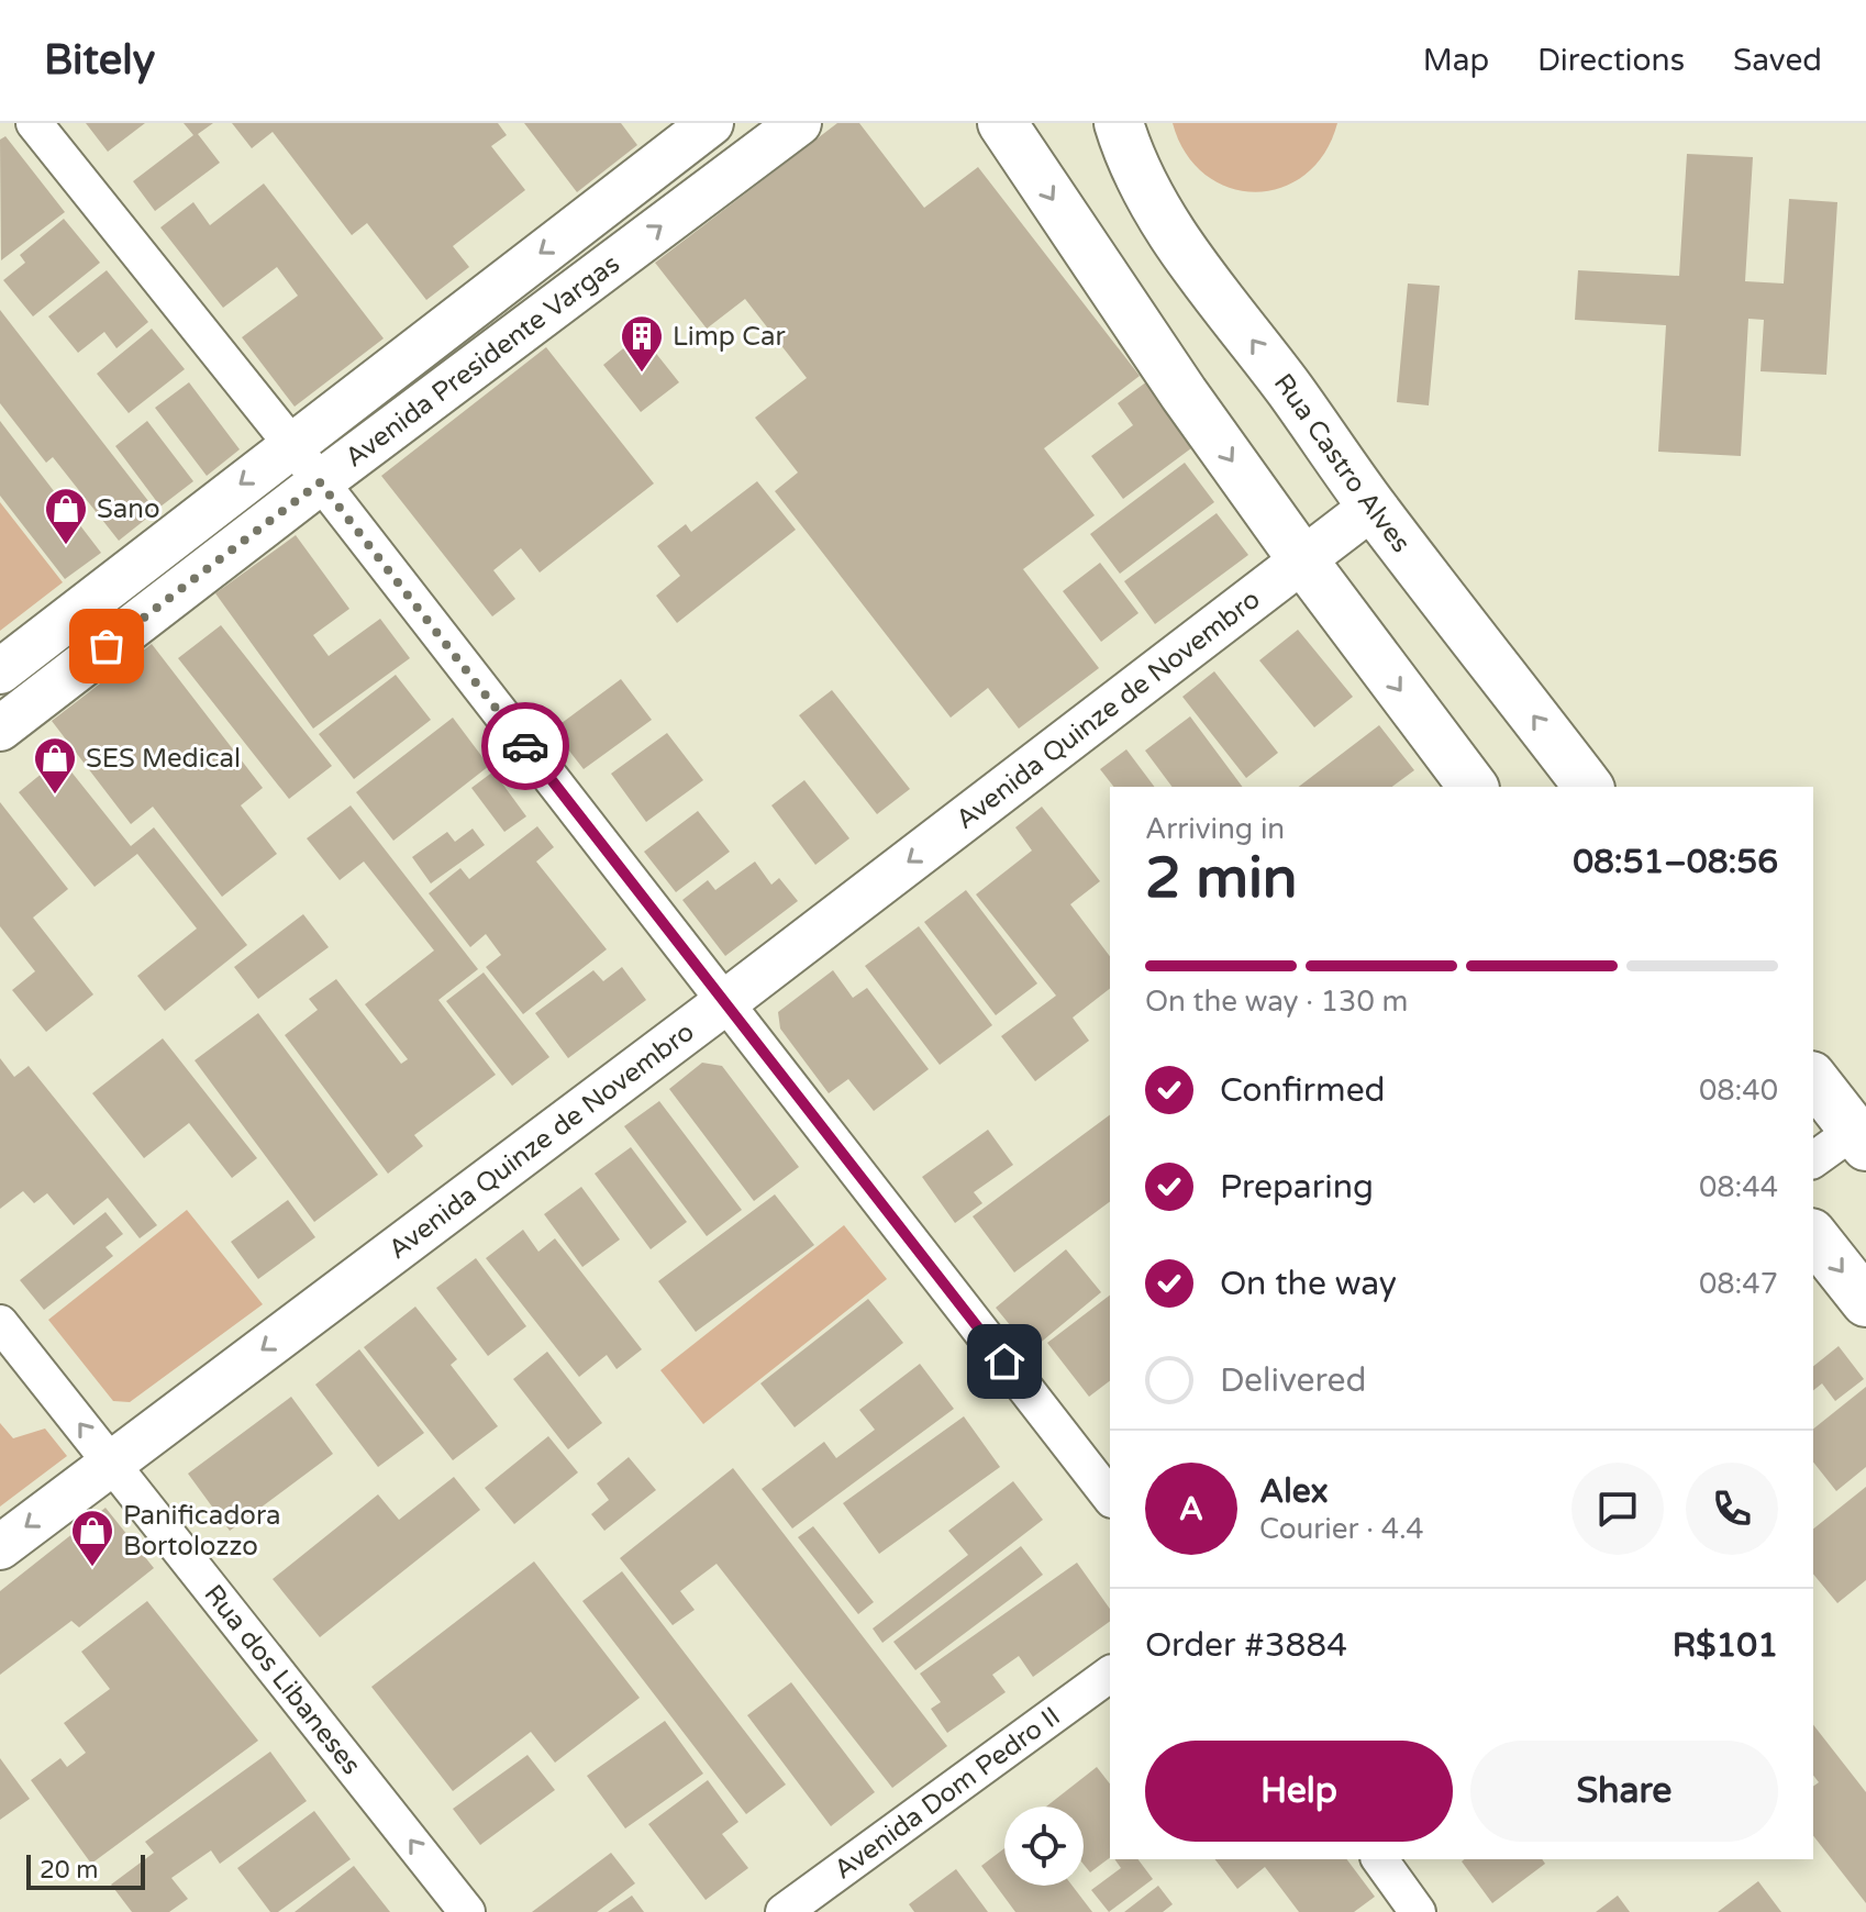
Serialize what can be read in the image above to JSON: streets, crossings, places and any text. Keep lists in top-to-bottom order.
{
  "streets": {
    "main road": ["Rua Castro Alves"],
    "street": [
      "Avenida Presidente Vargas",
      "Avenida Quinze de Novembro",
      "Rua dos Libaneses",
      "Avenida Dom Pedro II"
    ]
  },
  "crossings": [
    ["Rua Castro Alves", "Avenida Quinze de Novembro"],
    ["Avenida Quinze de Novembro", "Rua dos Libaneses"]
  ],
  "one_way": ["Avenida Quinze de Novembro", "Rua dos Libaneses"],
  "places": {
    "building": ["Limp Car"],
    "shop": ["Sano", "SES Medical", "Panificadora Bortolozzo"]
  },
  "scale_bar": "20 m",
  "page": {
    "header": "Bitely",
    "nav": ["Map", "Directions", "Saved"],
    "heading": ["2 min", "Arriving in", "08:51–08:56"],
    "panel": [
      "Alex",
      "Courier · 4.4",
      "Order #3884",
      "R$101"
    ],
    "bar": "On the way · 130 m",
    "list": [
      ["Confirmed", "08:40"],
      ["Preparing", "08:44"],
      ["On the way", "08:47"],
      "Delivered"
    ],
    "round": "A",
    "buttons": ["Help", "Share"],
    "scale": "20 m"
  }
}
